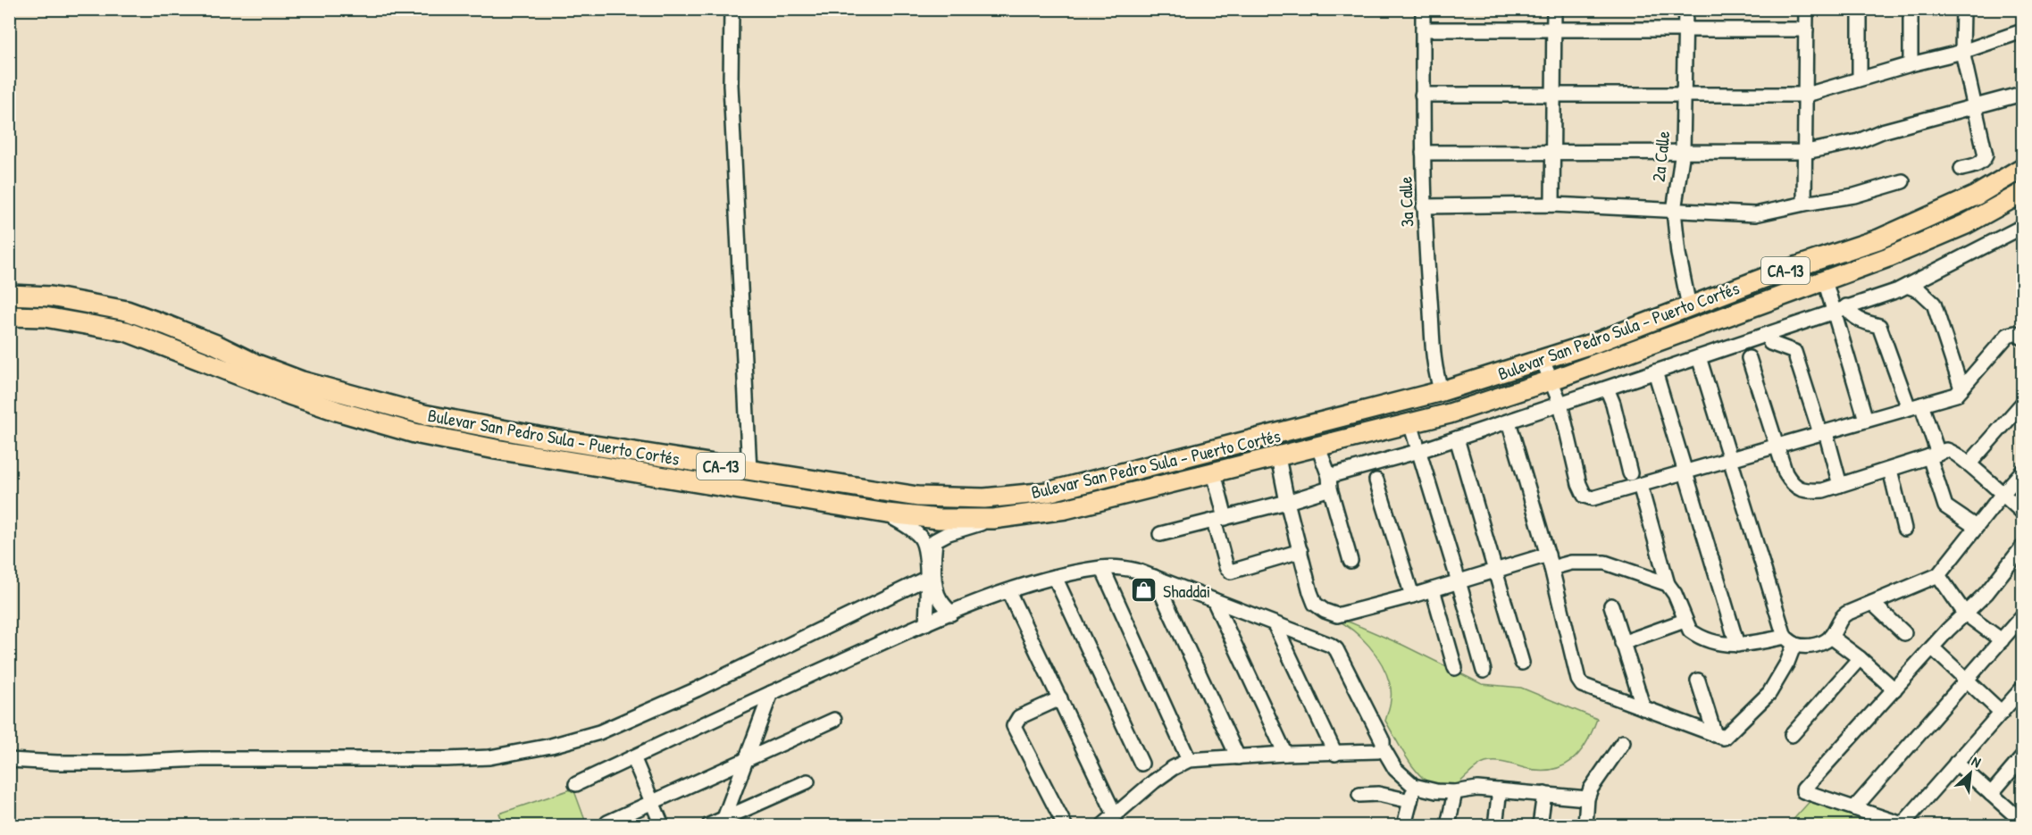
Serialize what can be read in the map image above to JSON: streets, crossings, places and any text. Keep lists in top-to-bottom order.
{
  "streets": {
    "highway": ["CA-13", "Bulevar San Pedro Sula - Puerto Cortés"],
    "street": ["2a Calle", "3a Calle"]
  },
  "crossings": [
    ["2a Calle", "Bulevar San Pedro Sula - Puerto Cortés"],
    ["3a Calle", "Bulevar San Pedro Sula - Puerto Cortés"]
  ],
  "places": {
    "shop": ["Shaddai"]
  },
  "north": "top right"
}
